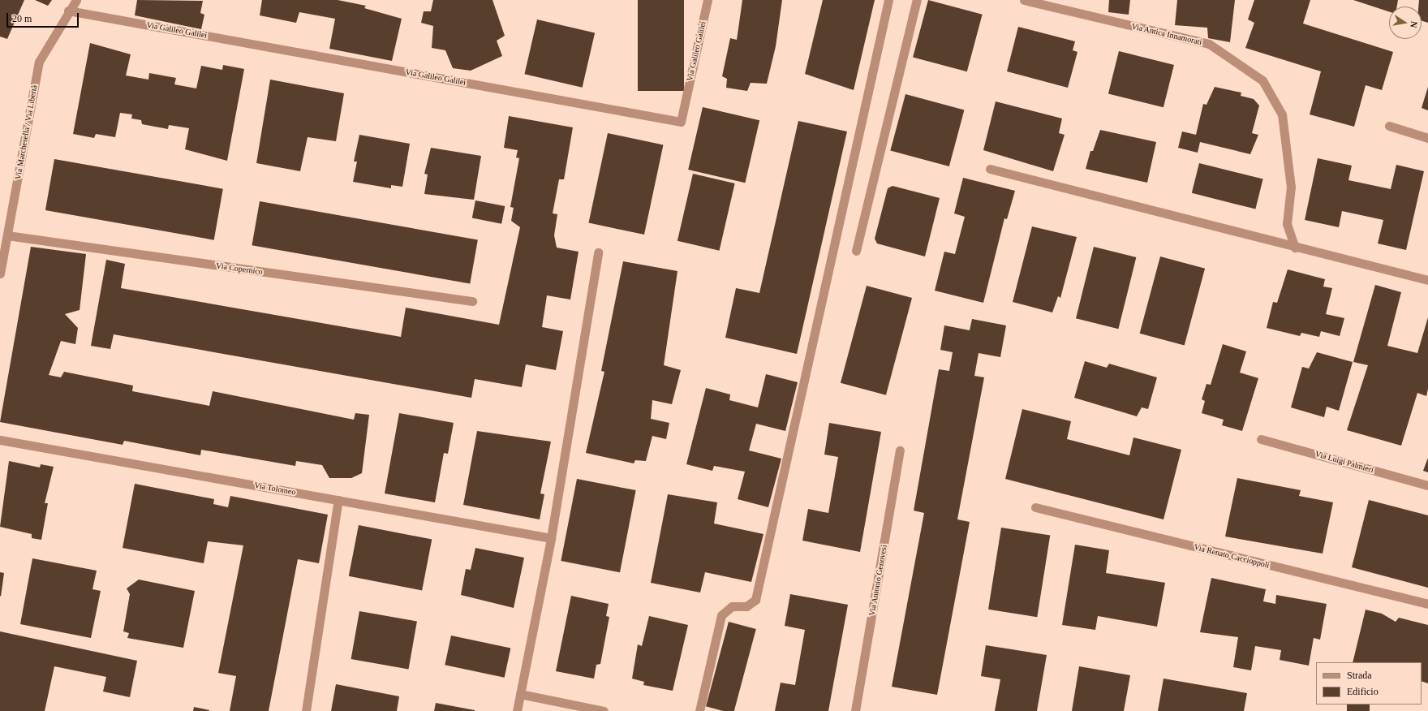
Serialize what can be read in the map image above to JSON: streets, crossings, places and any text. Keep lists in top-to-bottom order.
{
  "streets": {
    "street": [
      "Via Galileo Galilei",
      "Via Antica Innamorati",
      "Via Marchesella / Via Libertà",
      "Via Copernico",
      "Via Luigi Palmieri",
      "Via Tolomeo",
      "Via Renato Caccioppoli",
      "Via Antonio Genovesi"
    ]
  },
  "crossings": [
    ["Via Galileo Galilei", "Via Marchesella / Via Libertà"],
    ["Via Marchesella / Via Libertà", "Via Copernico"]
  ],
  "legend": ["Strada", "Edificio"],
  "scale_bar": "20 m",
  "north": "right"
}
